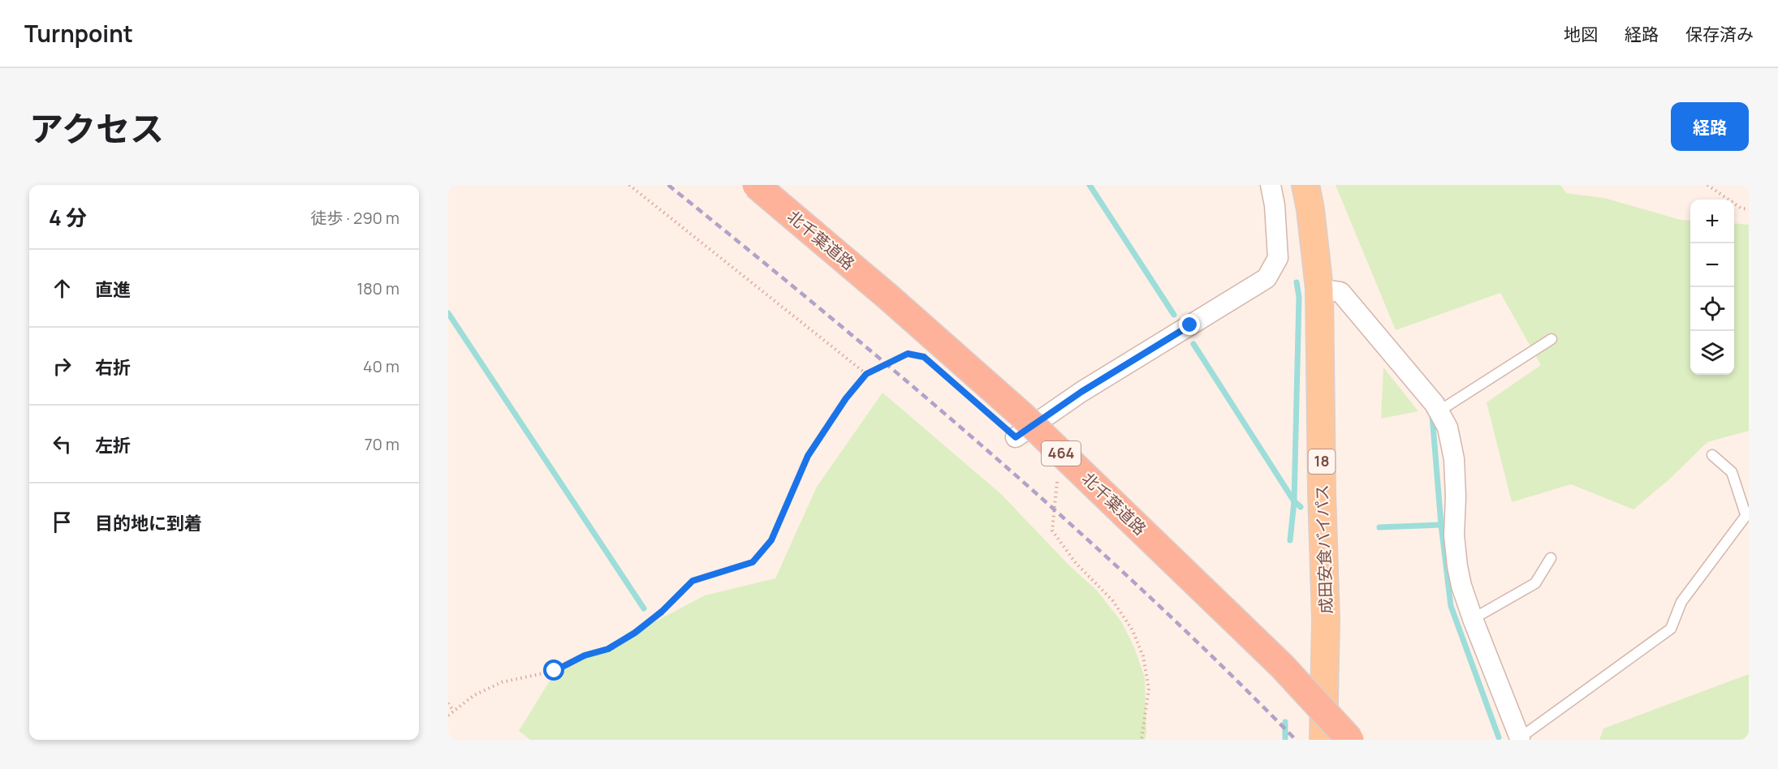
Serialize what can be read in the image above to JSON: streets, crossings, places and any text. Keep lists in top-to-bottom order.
{
  "streets": {
    "highway": ["北千葉道路", "464"],
    "main road": ["18", "成田安食バイパス"]
  },
  "page": {
    "header": "Turnpoint",
    "nav": ["地図", "経路", "保存済み"],
    "title": "アクセス",
    "buttons": "経路",
    "heading": ["4 分", "徒歩 · 290 m"],
    "map_buttons": ["+", "−"],
    "list": [
      ["直進", "180 m"],
      ["右折", "40 m"],
      ["左折", "70 m"],
      "目的地に到着"
    ]
  }
}
